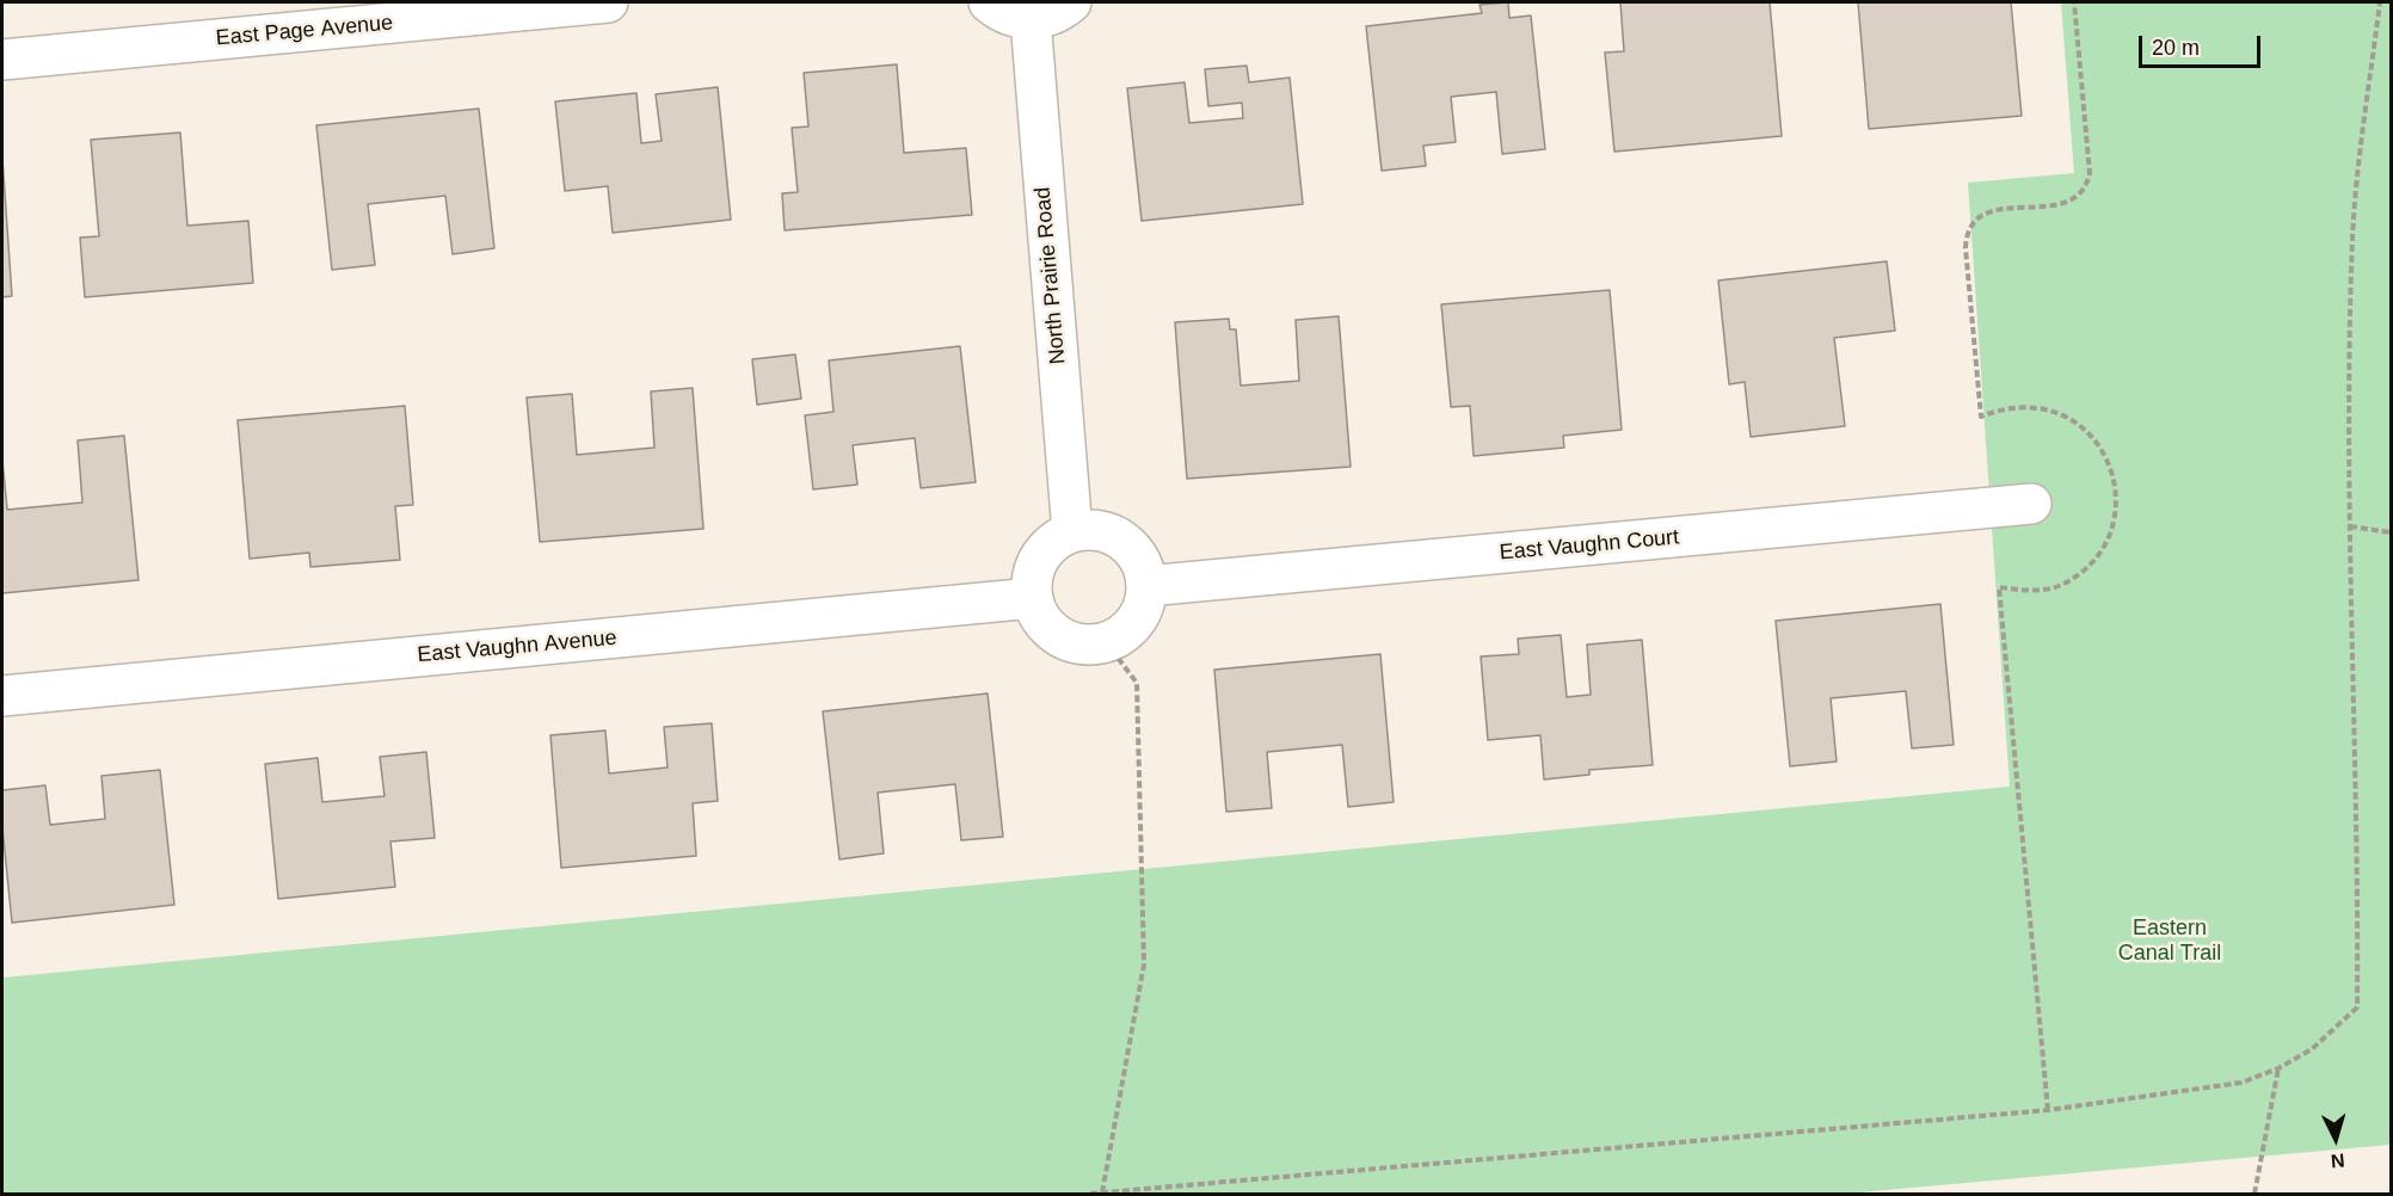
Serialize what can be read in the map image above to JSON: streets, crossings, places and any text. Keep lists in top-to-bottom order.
{
  "streets": {
    "street": [
      "East Page Avenue",
      "North Prairie Road",
      "East Vaughn Court",
      "East Vaughn Avenue"
    ]
  },
  "crossings": [
    ["North Prairie Road", "East Vaughn Court"],
    ["North Prairie Road", "East Vaughn Avenue"],
    ["East Vaughn Court", "East Vaughn Avenue"]
  ],
  "parks": ["Eastern Canal Trail"],
  "scale_bar": "20 m",
  "north": "bottom"
}
